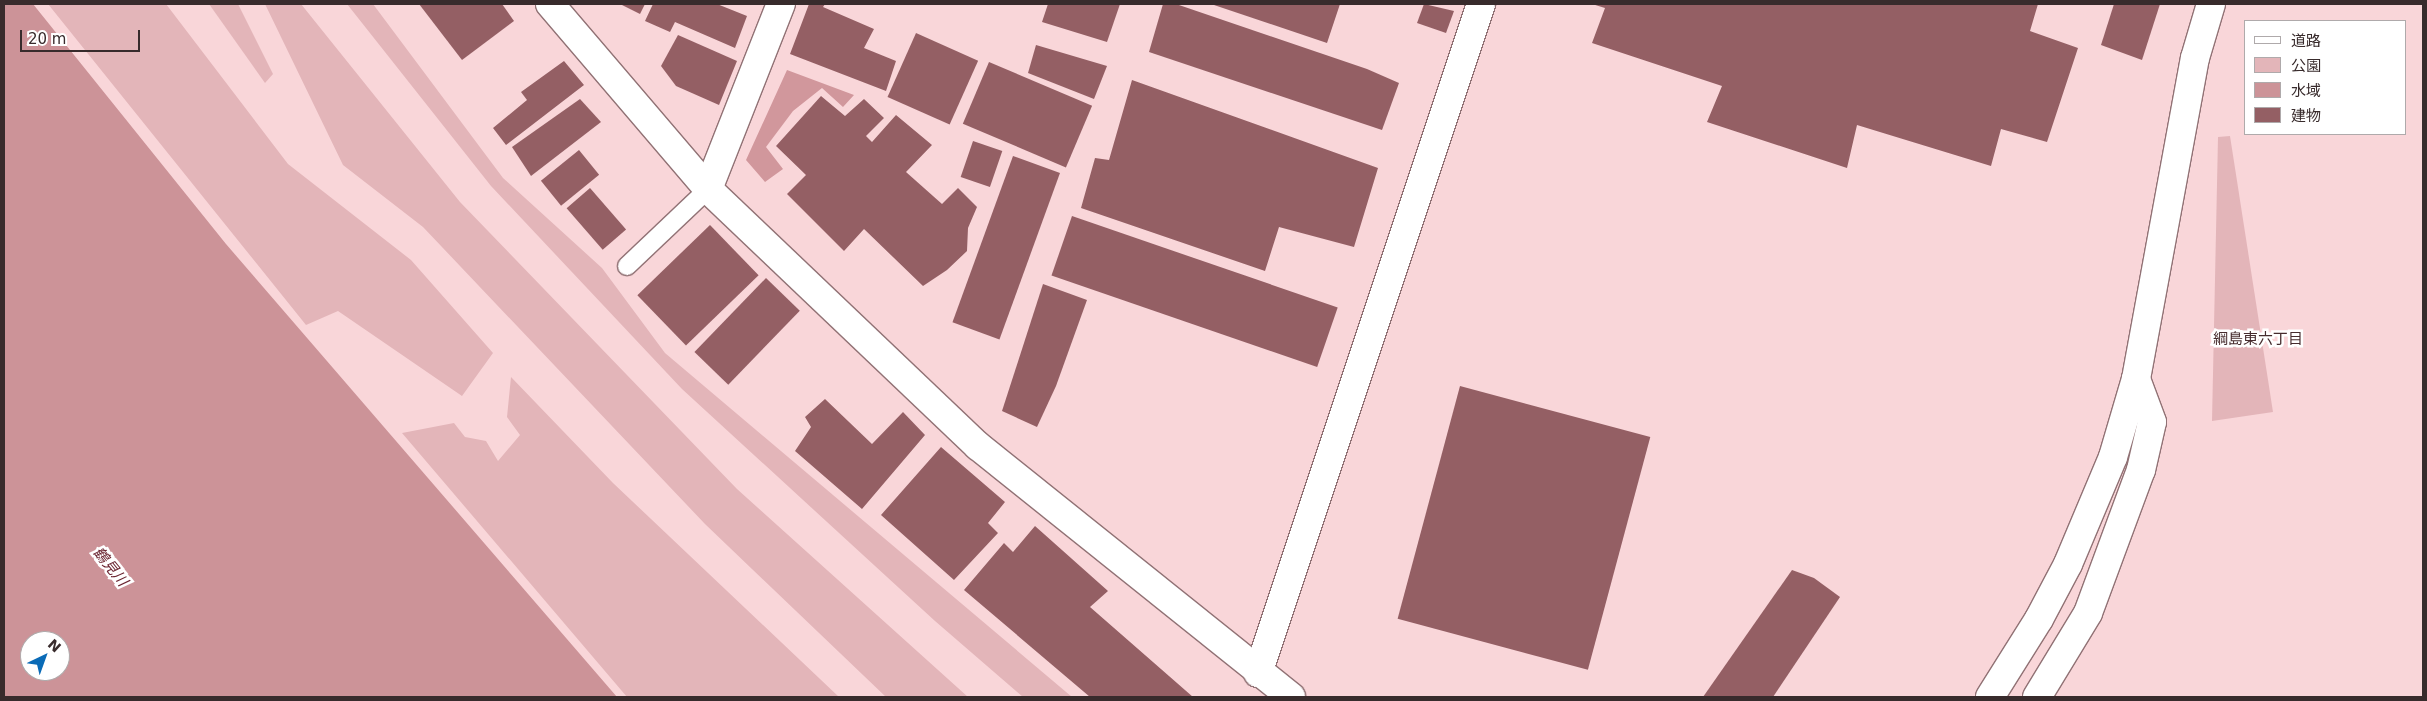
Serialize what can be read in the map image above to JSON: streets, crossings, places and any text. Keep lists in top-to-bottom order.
{
  "districts": ["綱島東六丁目"],
  "water": ["鶴見川"],
  "legend": [
    "道路",
    "公園",
    "水域",
    "建物"
  ],
  "scale_bar": "20 m",
  "north": "top right"
}
